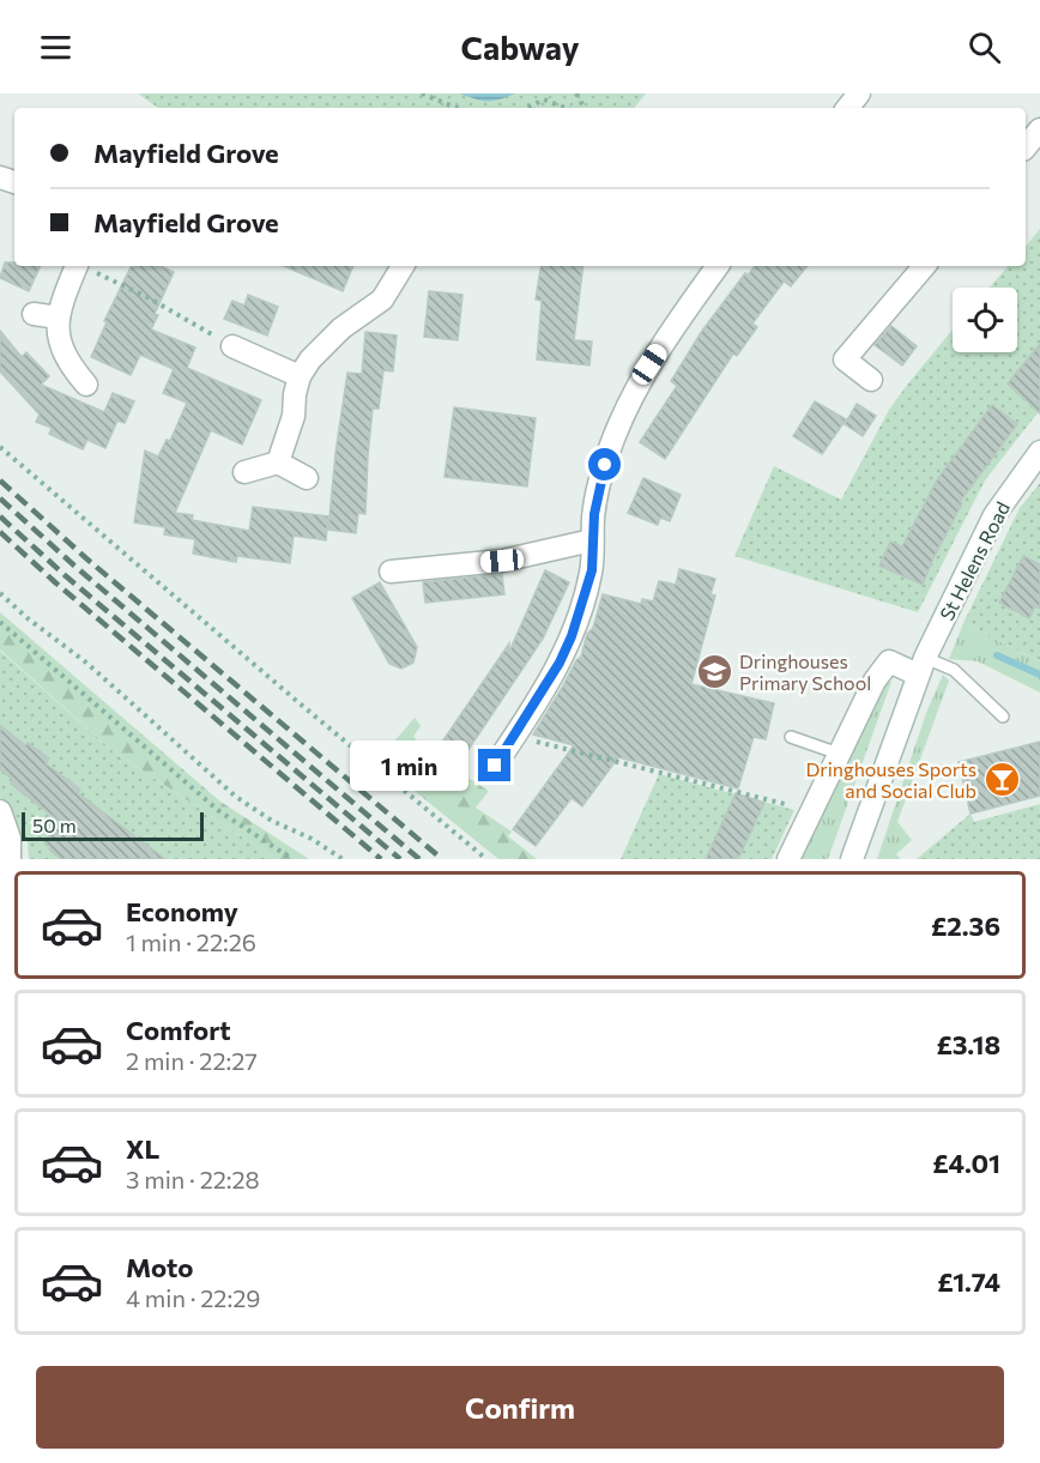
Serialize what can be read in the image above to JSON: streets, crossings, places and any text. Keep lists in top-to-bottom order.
{
  "streets": {
    "street": ["St Helens Road"]
  },
  "places": {
    "school or university": ["Dringhouses Primary School"],
    "bar": ["Dringhouses Sports and Social Club"]
  },
  "scale_bar": "50 m",
  "page": {
    "header": "Cabway",
    "banner": ["Mayfield Grove", "Mayfield Grove"],
    "bubble": "1 min",
    "scale": "50 m",
    "list": [
      {
        "name": "Economy",
        "note": "1 min · 22:26",
        "value": "£2.36"
      },
      {
        "name": "Comfort",
        "note": "2 min · 22:27",
        "value": "£3.18"
      },
      {
        "name": "XL",
        "note": "3 min · 22:28",
        "value": "£4.01"
      },
      {
        "name": "Moto",
        "note": "4 min · 22:29",
        "value": "£1.74"
      }
    ],
    "buttons": "Confirm"
  }
}
